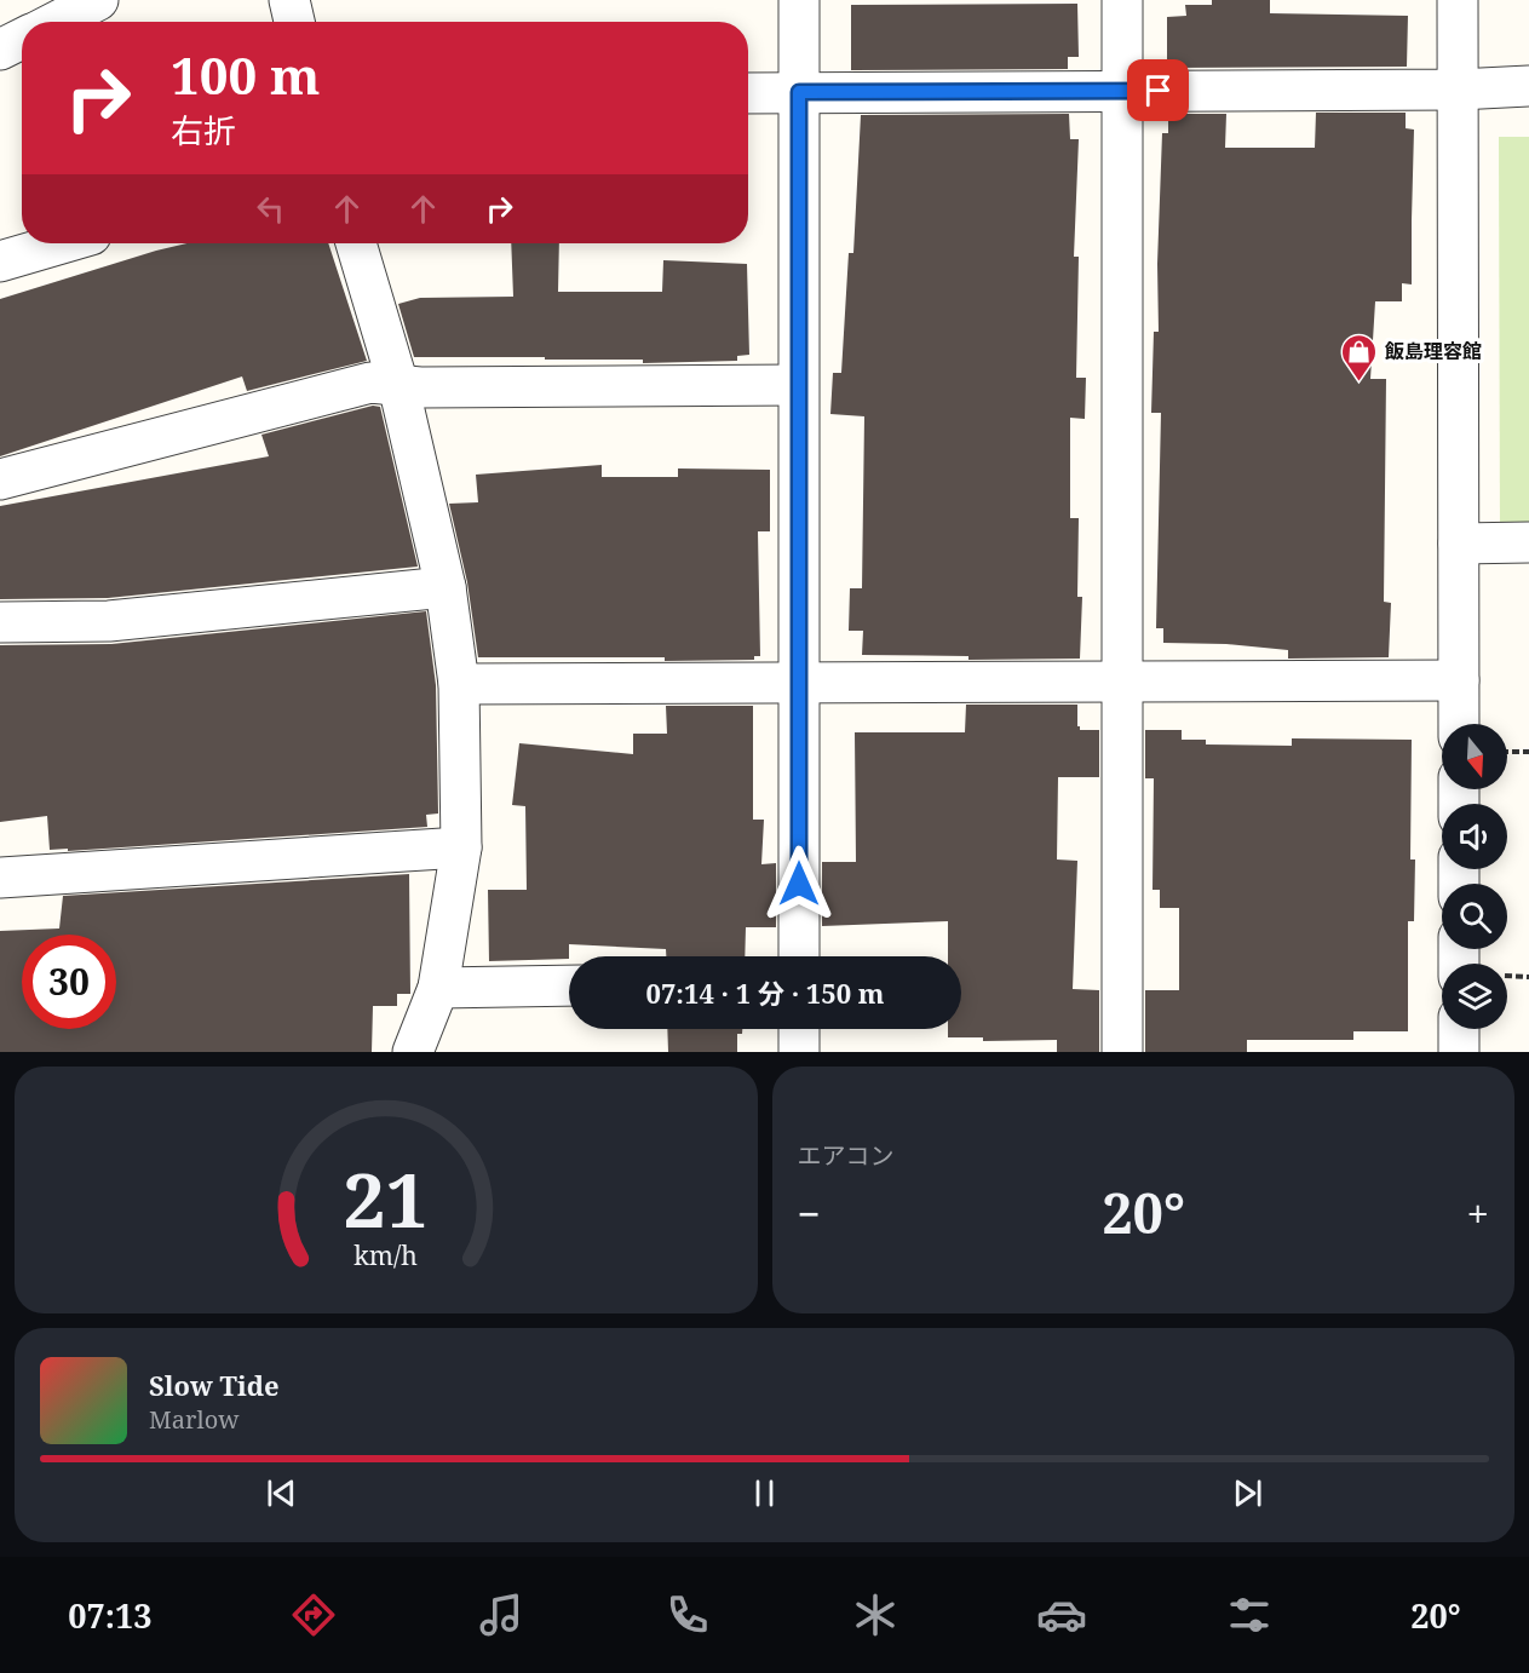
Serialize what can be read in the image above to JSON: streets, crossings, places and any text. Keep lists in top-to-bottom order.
{
  "places": {
    "shop": ["飯島理容館"]
  },
  "north": "bottom",
  "page": {
    "turn": ["100 m", "右折"],
    "limit": "30",
    "trip": "07:14 · 1 分 · 150 m",
    "tile": "エアコン",
    "heat": ["−", "20°", "+"],
    "song": ["Slow Tide", "Marlow"],
    "tabs": ["07:13", "20°"],
    "gauge": ["21", "km/h"]
  }
}
